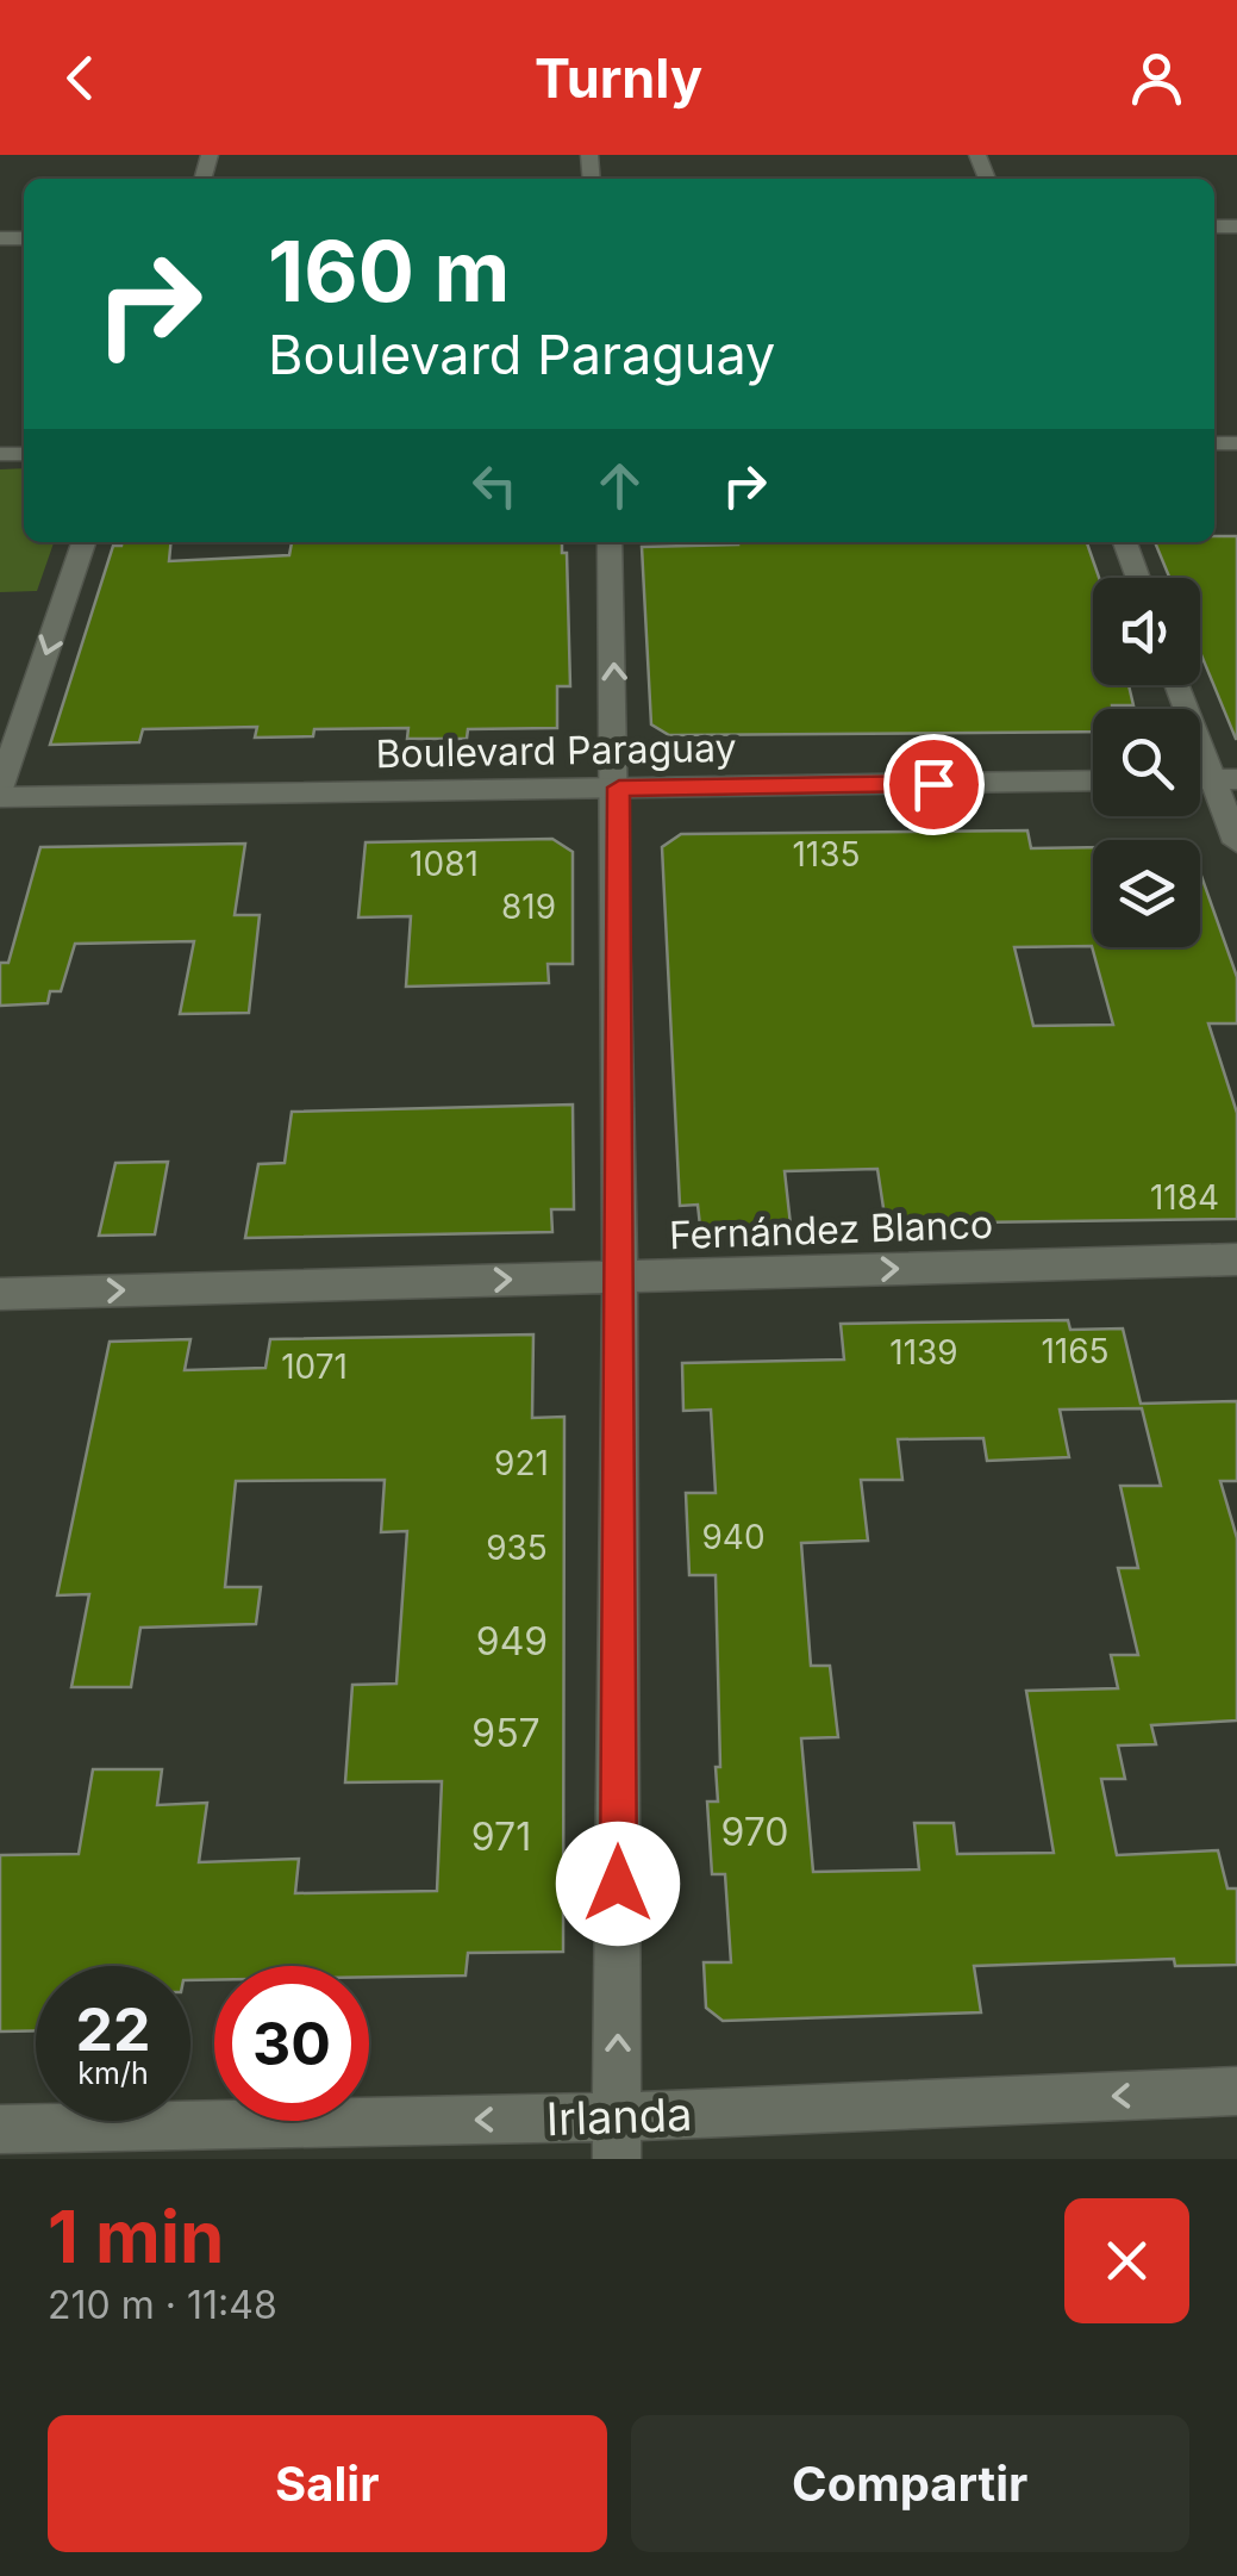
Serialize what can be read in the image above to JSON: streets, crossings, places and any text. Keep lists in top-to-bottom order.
{
  "streets": {
    "street": ["Boulevard Paraguay", "Fernández Blanco", "Irlanda"]
  },
  "one_way": ["Fernández Blanco", "Irlanda"],
  "house_numbers": [
    "1135",
    "1081",
    "819",
    "1184",
    "1165",
    "1139",
    "1071",
    "921",
    "940",
    "935",
    "949",
    "957",
    "970",
    "971"
  ],
  "page": {
    "header": "Turnly",
    "turn": ["160 m", "Boulevard Paraguay"],
    "speed": "22 km/h",
    "limit": "30",
    "heading": ["1 min", "210 m · 11:48"],
    "buttons": ["Salir", "Compartir"]
  }
}
